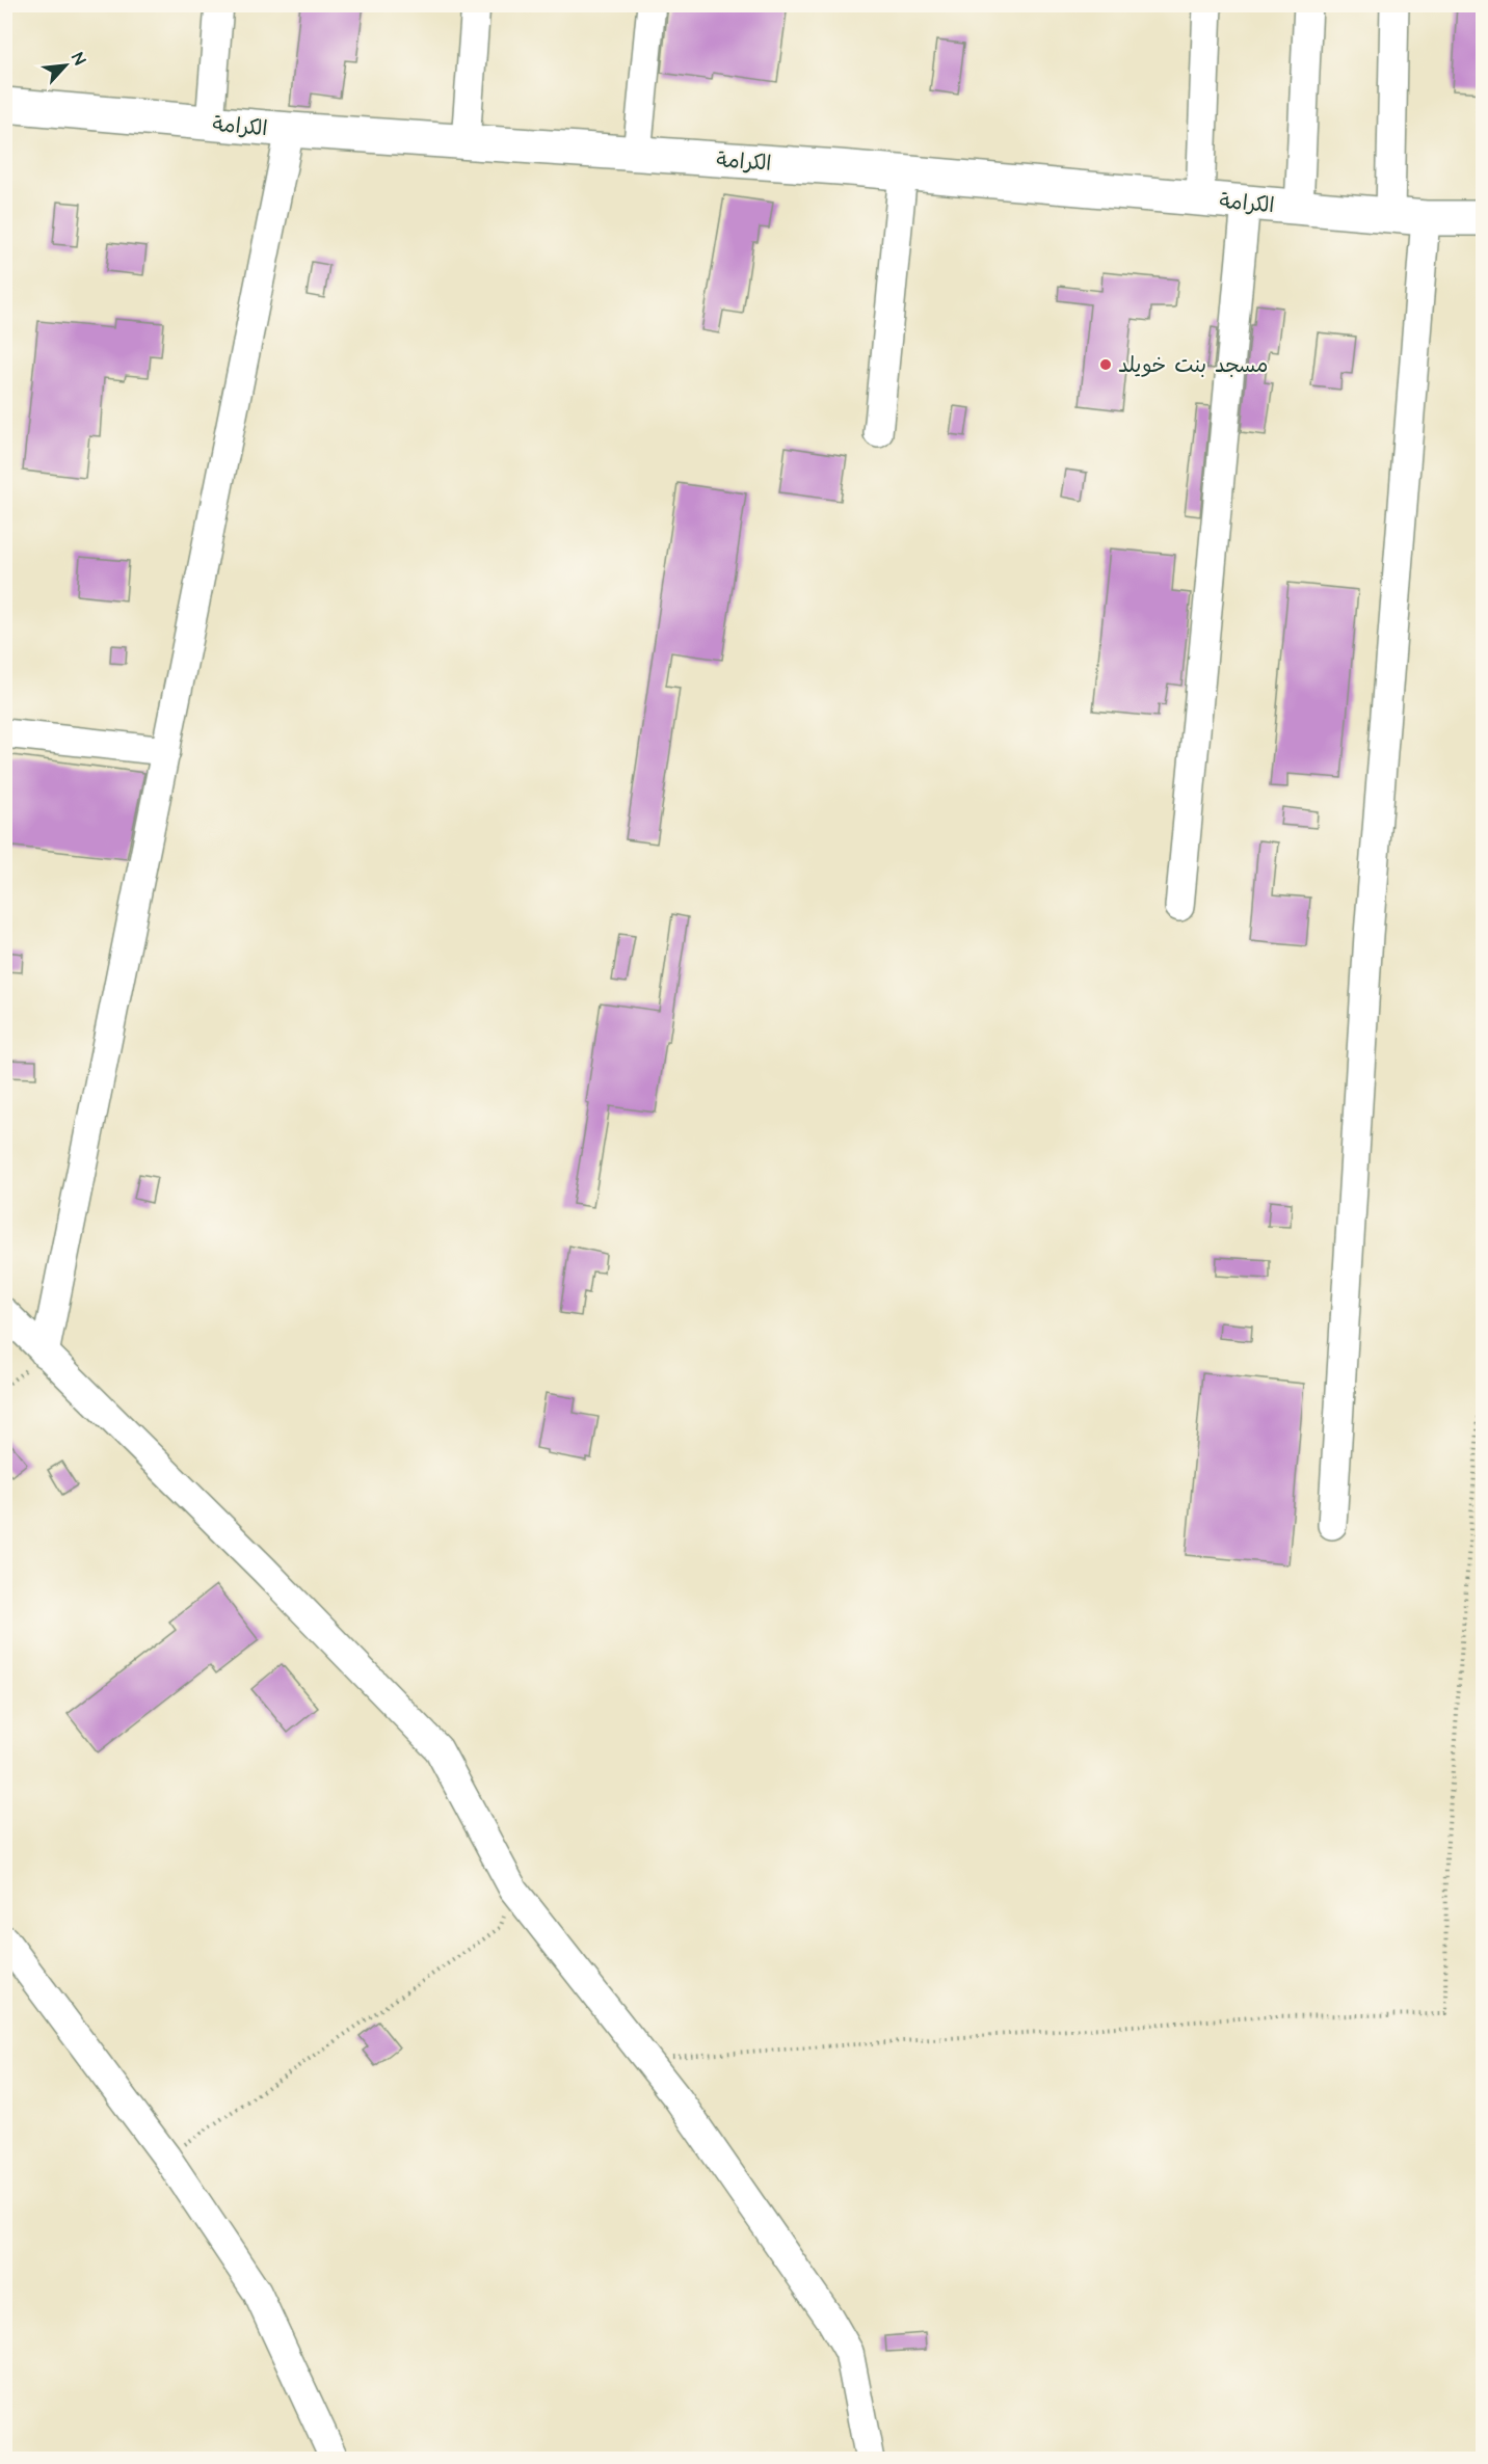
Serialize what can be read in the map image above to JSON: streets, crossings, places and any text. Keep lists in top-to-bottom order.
{
  "streets": {
    "main road": ["الكرامة"]
  },
  "places": ["مسجد بنت خويلد"],
  "north": "top right"
}
